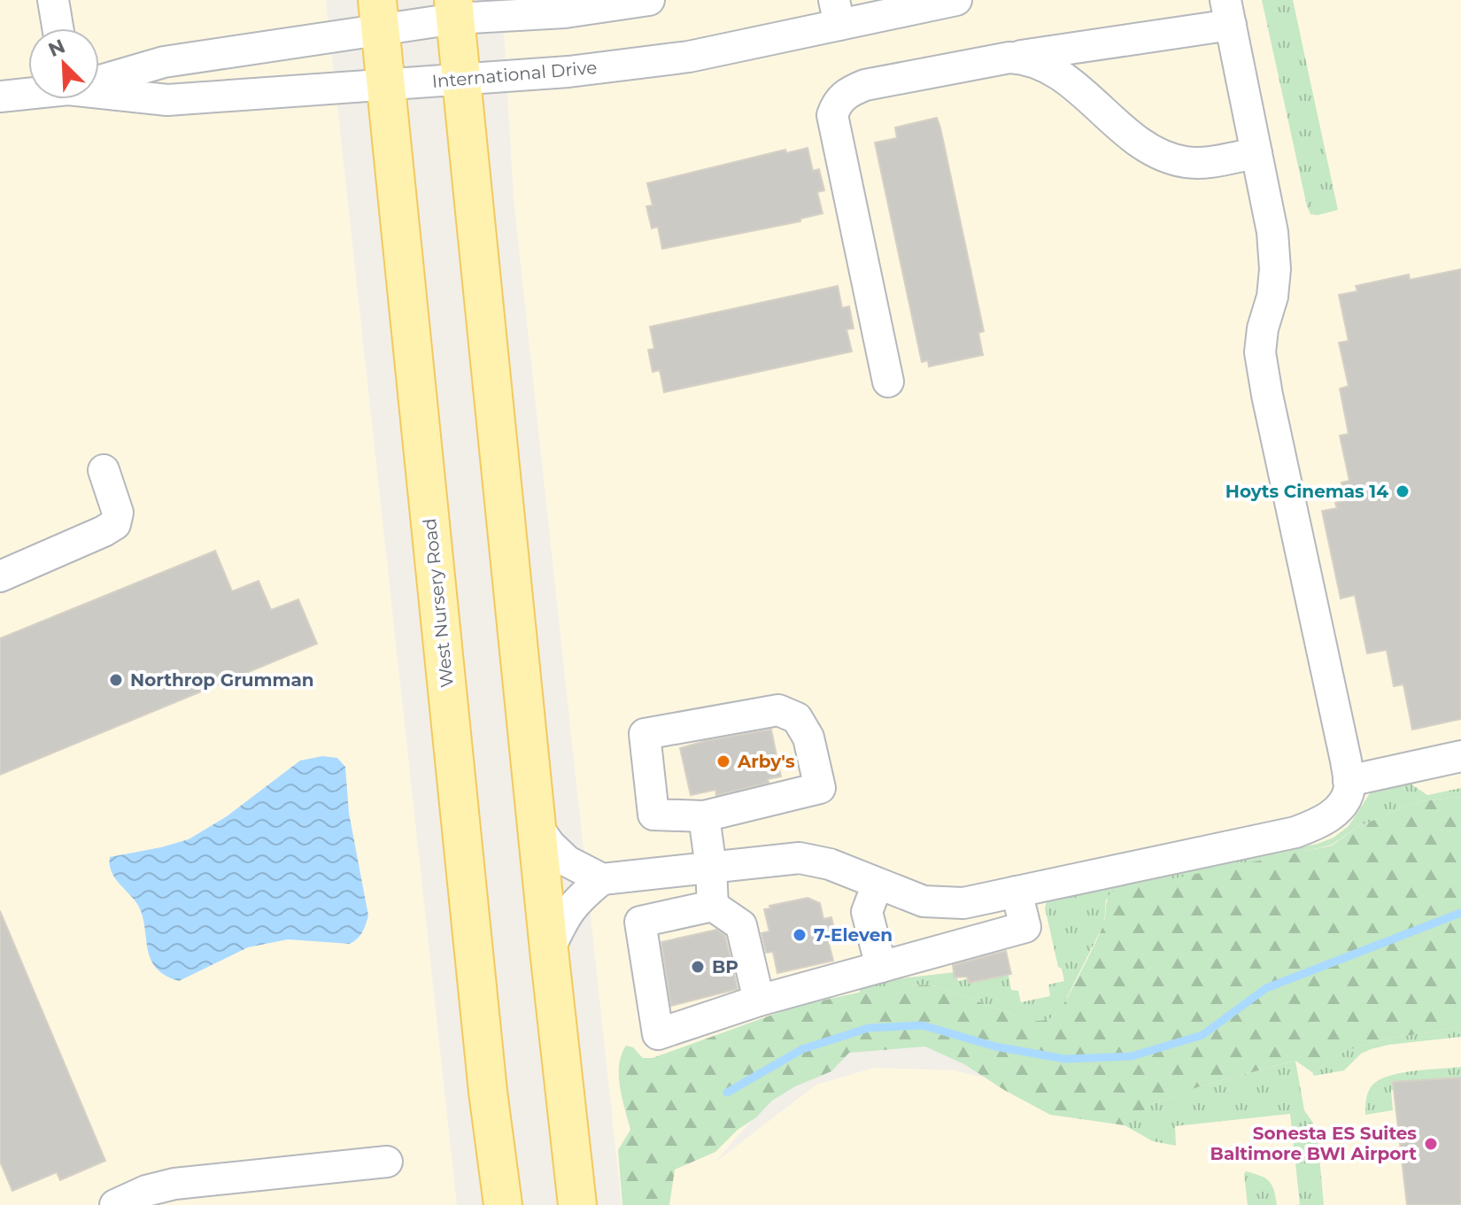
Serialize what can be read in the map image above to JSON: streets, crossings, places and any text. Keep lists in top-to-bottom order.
{
  "streets": {
    "main road": ["West Nursery Road"],
    "street": ["International Drive"]
  },
  "crossings": [
    ["International Drive", "West Nursery Road"]
  ],
  "places": [
    "Hoyts Cinemas 14",
    "Northrop Grumman",
    "Arby's",
    "7-Eleven",
    "BP",
    "Sonesta ES Suites Baltimore BWI Airport"
  ],
  "north": "top left"
}
